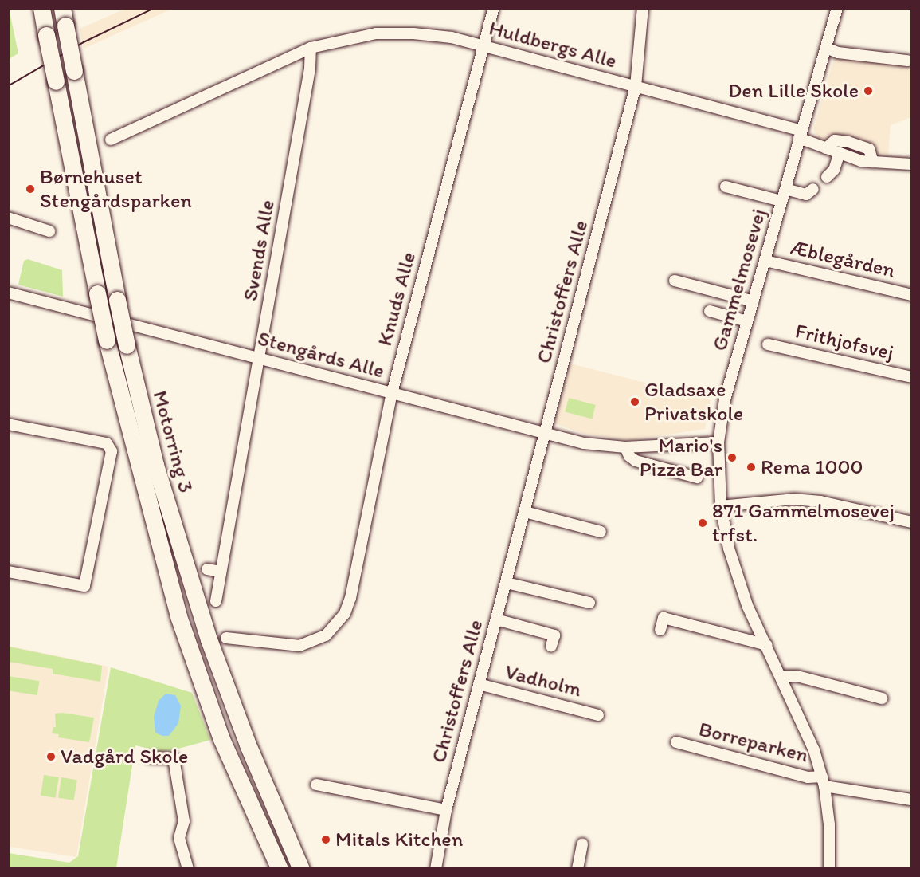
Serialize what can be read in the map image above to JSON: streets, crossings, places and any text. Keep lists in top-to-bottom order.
{
  "streets": {
    "highway": ["Motorring 3"],
    "street": [
      "Huldbergs Alle",
      "Svends Alle",
      "Æblegården",
      "Gammelmosevej",
      "Christoffers Alle",
      "Knuds Alle",
      "Frithjofsvej",
      "Stengårds Alle",
      "Vadholm",
      "Borreparken"
    ]
  },
  "crossings": [
    ["Huldbergs Alle", "Svends Alle"],
    ["Huldbergs Alle", "Gammelmosevej"],
    ["Huldbergs Alle", "Christoffers Alle"],
    ["Huldbergs Alle", "Knuds Alle"],
    ["Svends Alle", "Stengårds Alle"],
    ["Æblegården", "Gammelmosevej"],
    ["Gammelmosevej", "Stengårds Alle"],
    ["Gammelmosevej", "Borreparken"],
    ["Christoffers Alle", "Stengårds Alle"],
    ["Christoffers Alle", "Vadholm"],
    ["Knuds Alle", "Stengårds Alle"]
  ],
  "places": [
    "Den Lille Skole",
    "Børnehuset Stengårdsparken",
    "Gladsaxe Privatskole",
    "Mario's Pizza Bar",
    "Rema 1000",
    "871 Gammelmosevej trfst.",
    "Vadgård Skole",
    "Mitals Kitchen"
  ]
}
